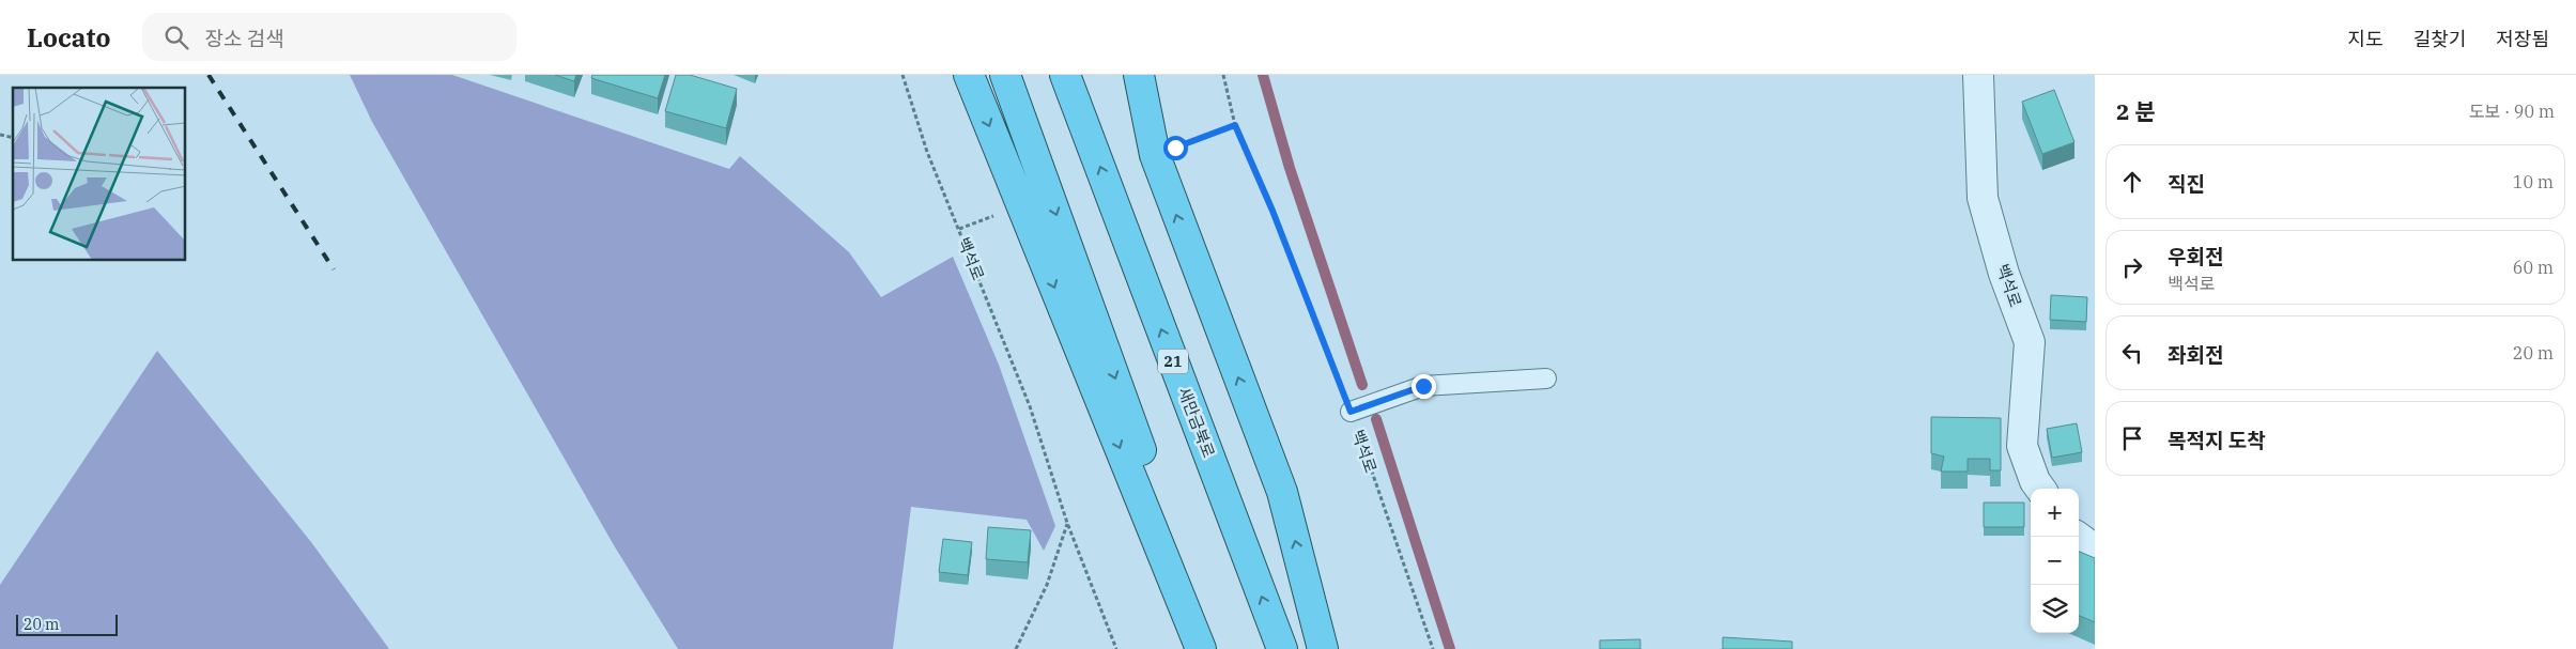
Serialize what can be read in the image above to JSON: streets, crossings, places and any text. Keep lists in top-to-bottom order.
{
  "streets": {
    "highway": ["21", "새만금북로"],
    "street": ["백석로"]
  },
  "scale_bar": "20 m",
  "page": {
    "header": "Locato",
    "search": "장소 검색",
    "nav": ["지도", "길찾기", "저장됨"],
    "heading": ["2 분", "도보 · 90 m"],
    "list": [
      ["직진", "10 m"],
      ["우회전", "백석로", "60 m"],
      ["좌회전", "20 m"],
      "목적지 도착"
    ],
    "map_buttons": ["+", "−"],
    "scale": "20 m"
  }
}
